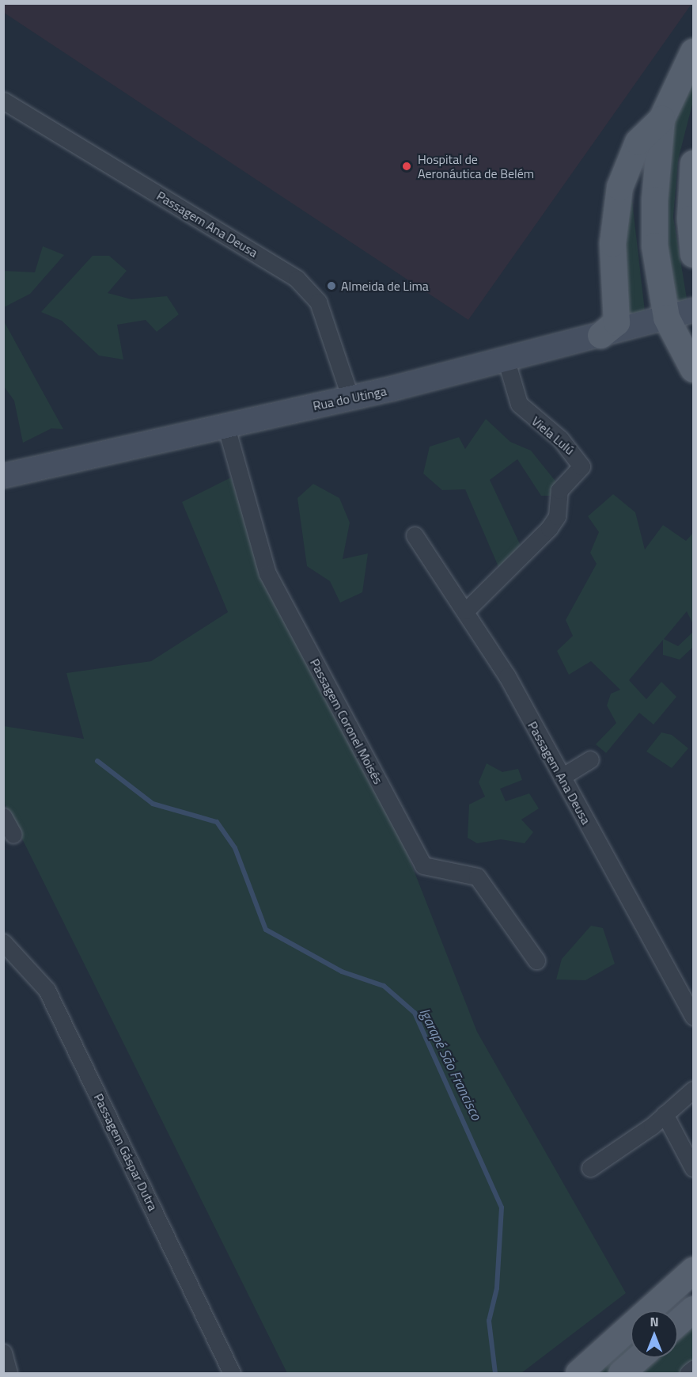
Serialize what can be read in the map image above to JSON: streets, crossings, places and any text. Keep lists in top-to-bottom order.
{
  "streets": {
    "street": [
      "Passagem Ana Deusa",
      "Rua do Utinga",
      "Viela Lulú",
      "Passagem Coronel Moisés",
      "Passagem Gáspar Dutra"
    ]
  },
  "crossings": [
    ["Passagem Ana Deusa", "Rua do Utinga"],
    ["Passagem Ana Deusa", "Viela Lulú"],
    ["Rua do Utinga", "Viela Lulú"],
    ["Rua do Utinga", "Passagem Coronel Moisés"]
  ],
  "water": ["Igarapé São Francisco"],
  "places": ["Hospital de Aeronáutica de Belém", "Almeida de Lima"],
  "north": "top"
}
